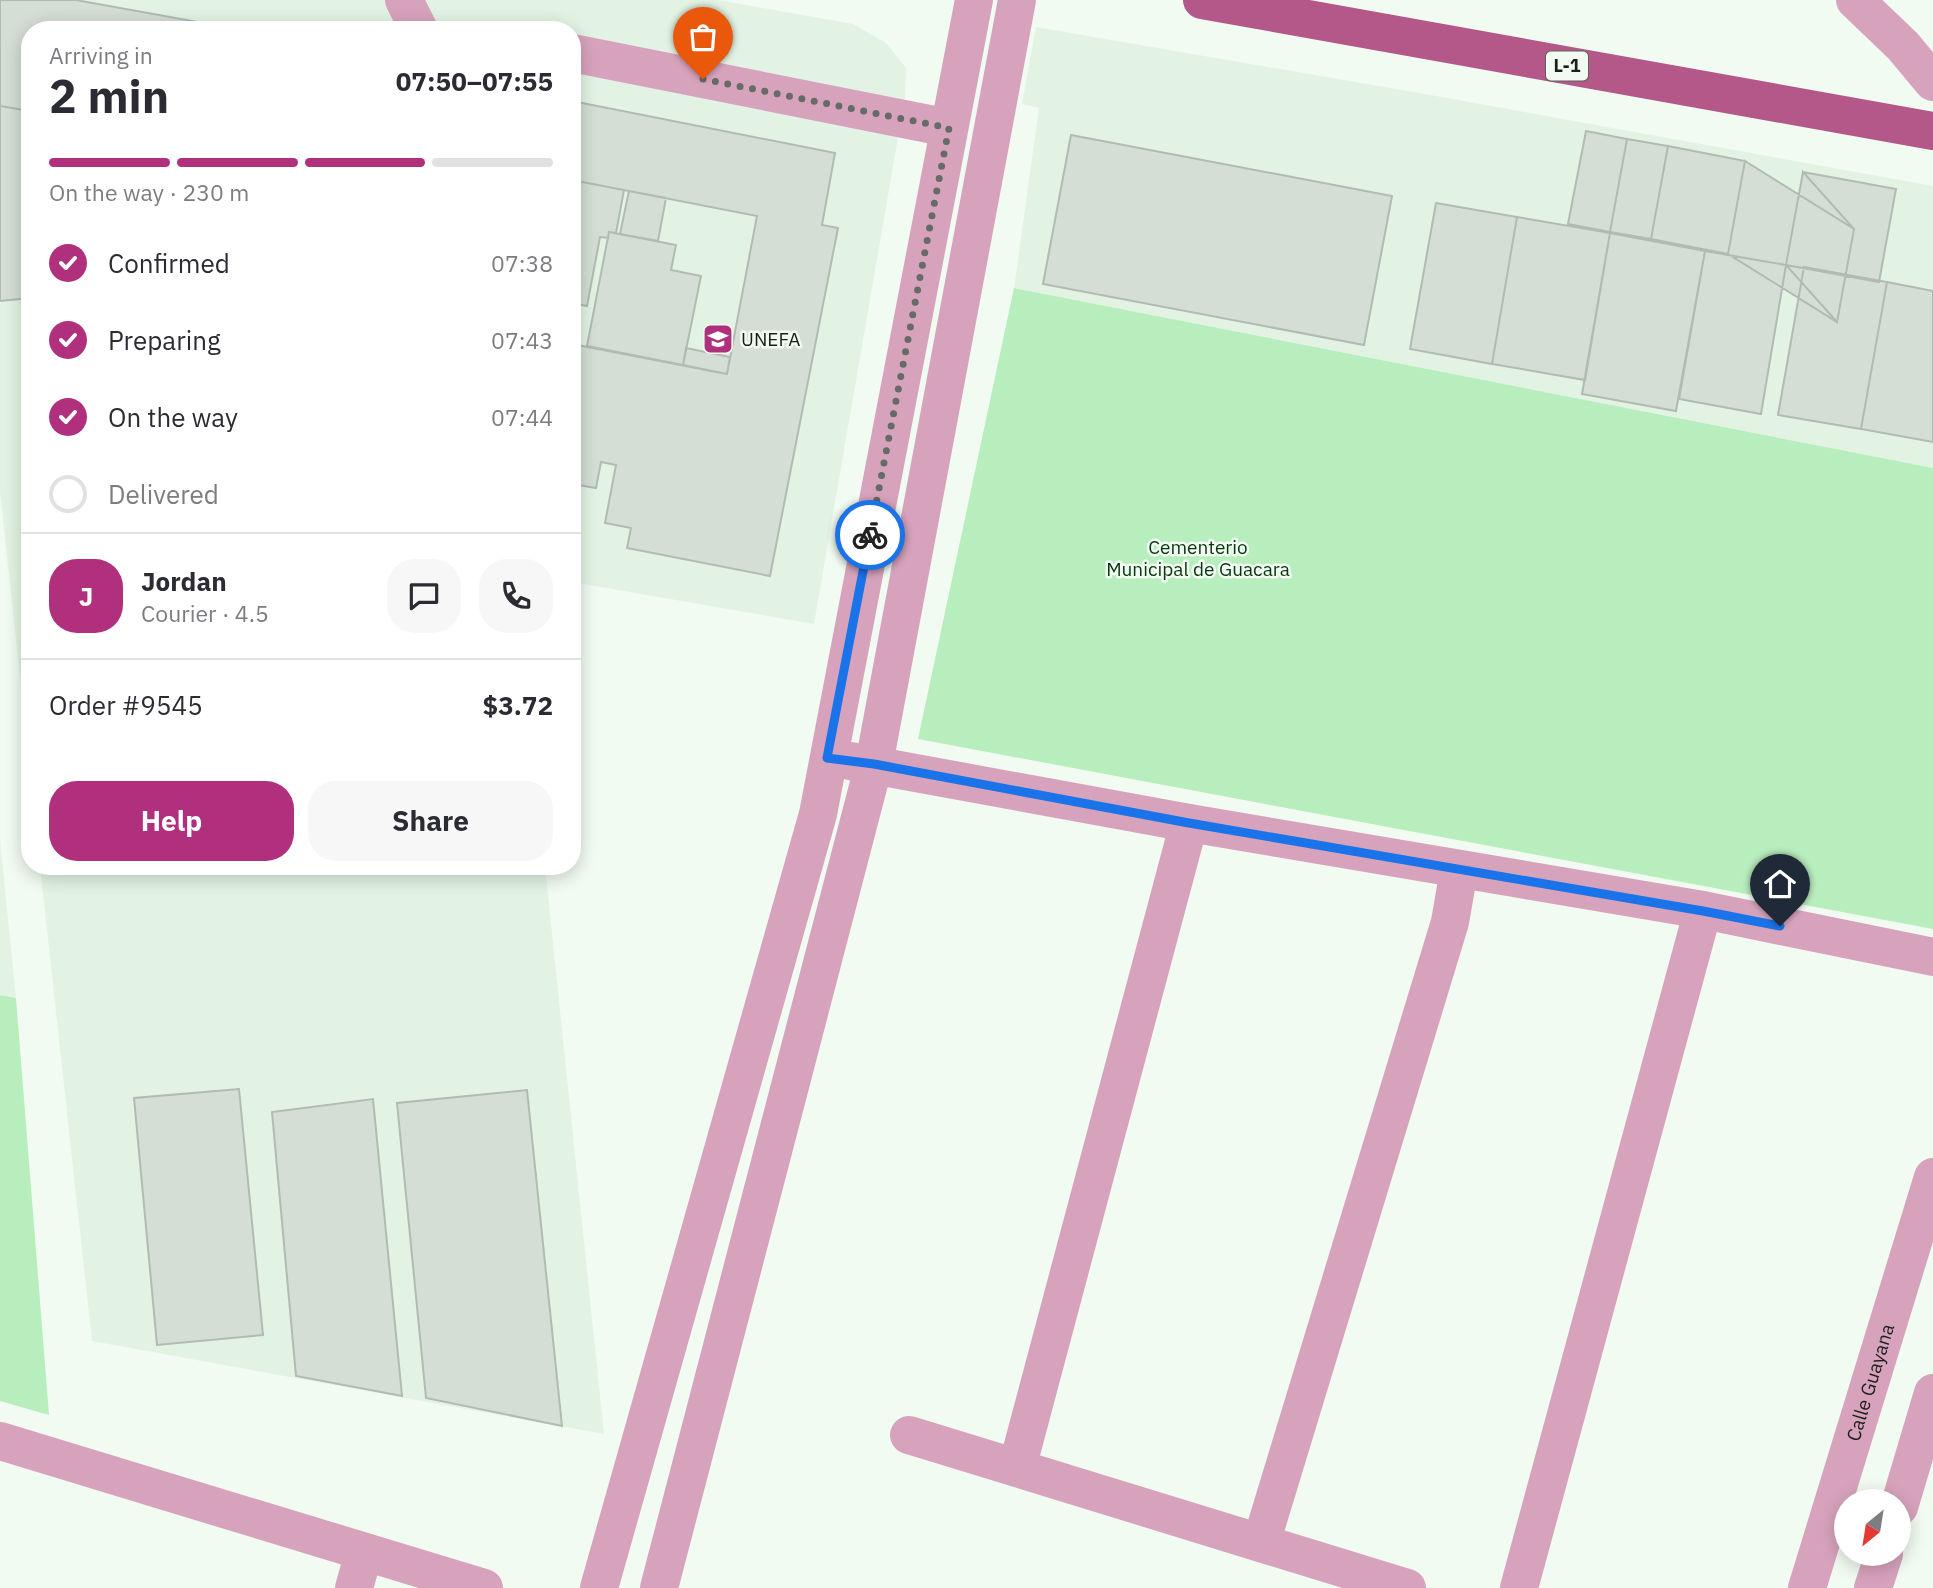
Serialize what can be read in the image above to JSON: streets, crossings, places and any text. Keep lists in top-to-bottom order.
{
  "streets": {
    "main road": ["L-1"],
    "street": ["Calle Guayana"]
  },
  "parks": ["Cementerio Municipal de Guacara"],
  "places": {
    "school or university": ["UNEFA"]
  },
  "north": "bottom left",
  "page": {
    "heading": ["2 min", "Arriving in", "07:50–07:55"],
    "panel": [
      "Jordan",
      "Courier · 4.5",
      "Order #9545",
      "$3.72"
    ],
    "bar": "On the way · 230 m",
    "list": [
      ["Confirmed", "07:38"],
      ["Preparing", "07:43"],
      ["On the way", "07:44"],
      "Delivered"
    ],
    "round": "J",
    "buttons": ["Help", "Share"]
  }
}
